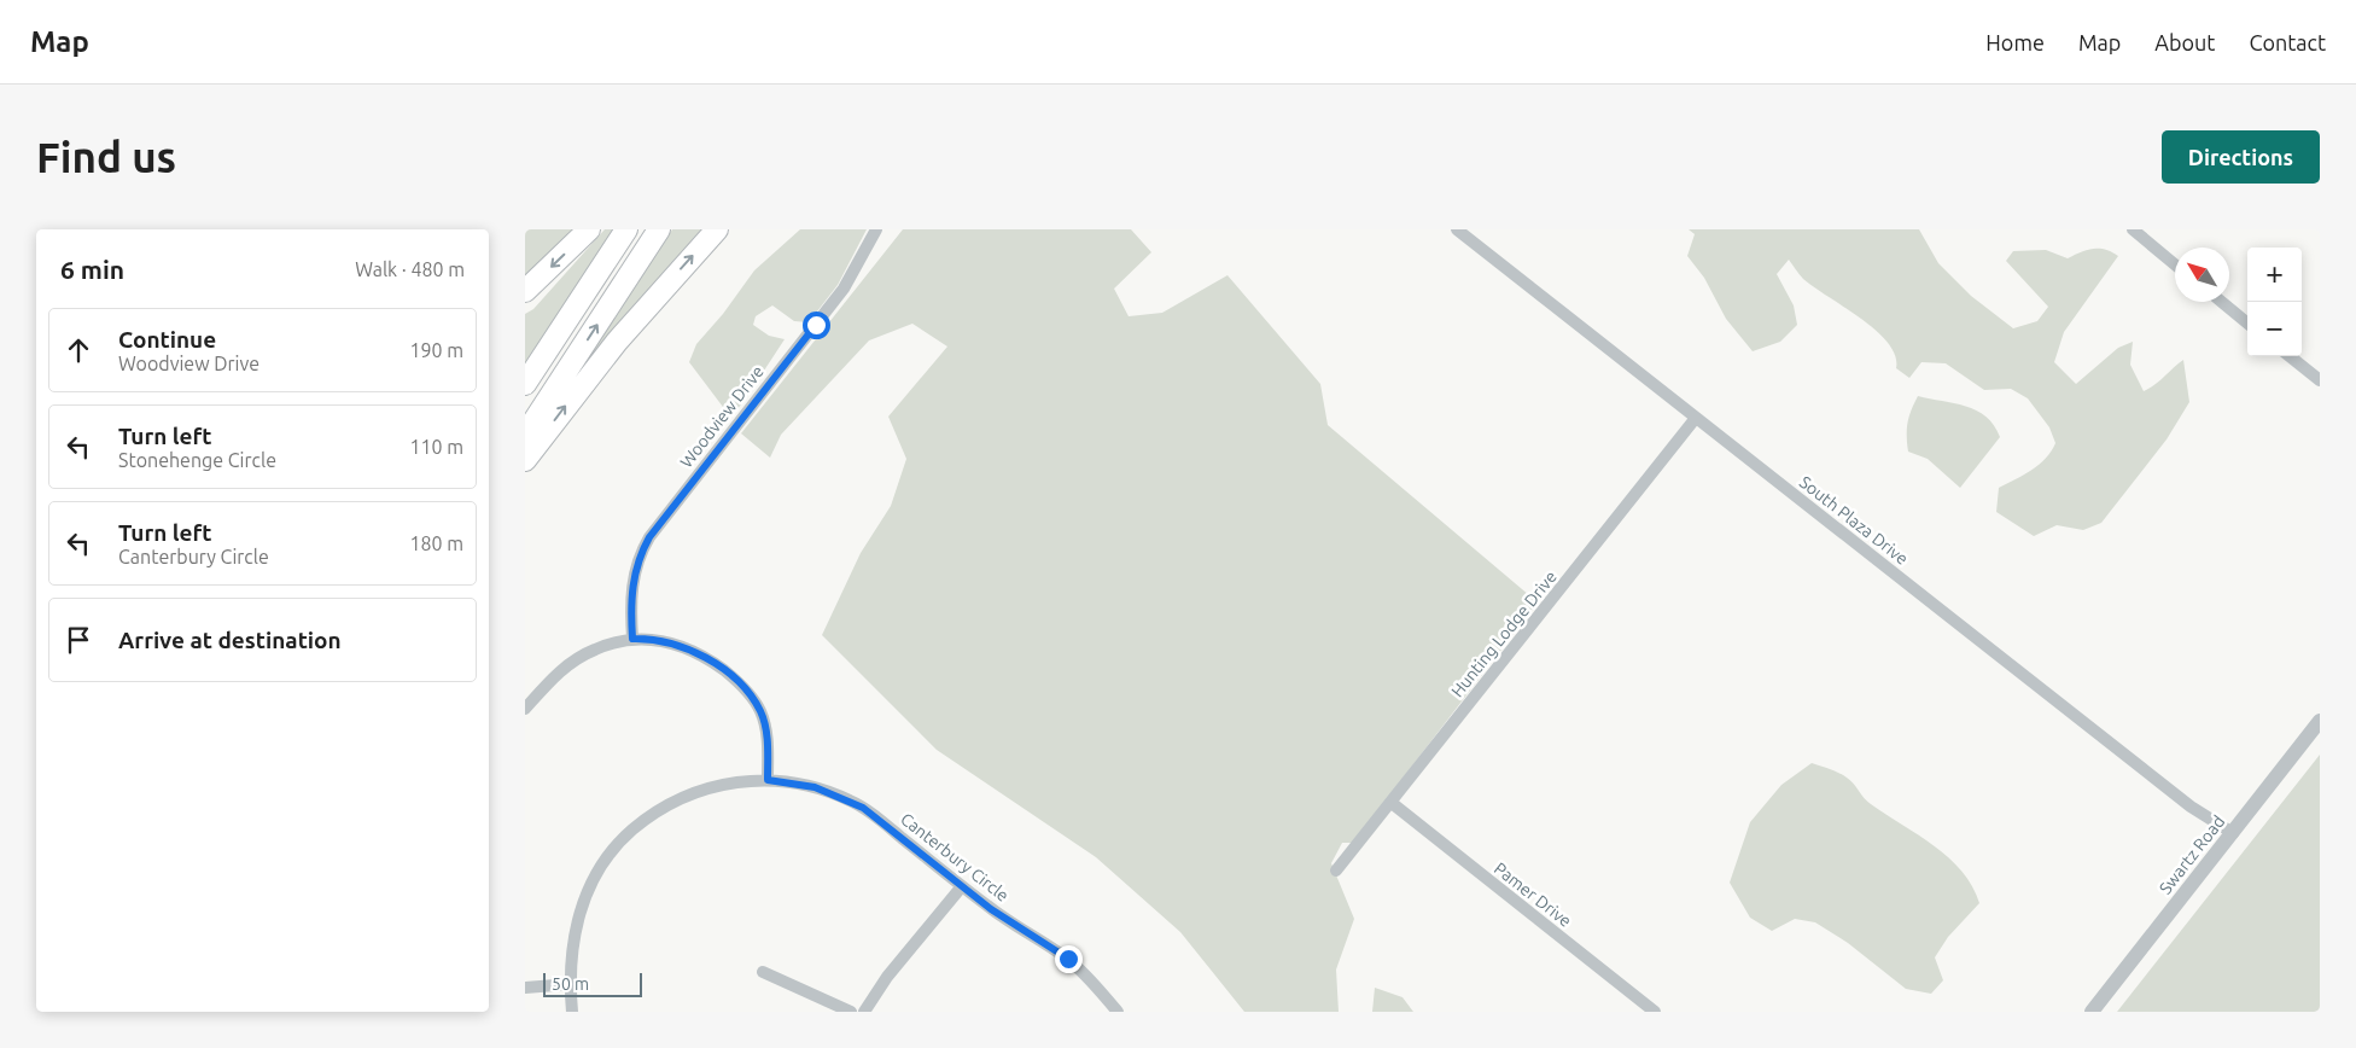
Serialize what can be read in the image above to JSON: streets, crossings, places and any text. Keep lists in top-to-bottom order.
{
  "streets": {
    "street": [
      "Woodview Drive",
      "South Plaza Drive",
      "Hunting Lodge Drive",
      "Swartz Road",
      "Canterbury Circle",
      "Pamer Drive"
    ]
  },
  "crossings": [
    ["South Plaza Drive", "Hunting Lodge Drive"],
    ["South Plaza Drive", "Swartz Road"],
    ["Hunting Lodge Drive", "Pamer Drive"]
  ],
  "scale_bar": "50 m",
  "north": "top left",
  "page": {
    "header": "Map",
    "nav": [
      "Home",
      "Map",
      "About",
      "Contact"
    ],
    "buttons": "Directions",
    "title": "Find us",
    "heading": ["6 min", "Walk · 480 m"],
    "map_buttons": ["+", "−"],
    "list": [
      ["Continue", "Woodview Drive", "190 m"],
      ["Turn left", "Stonehenge Circle", "110 m"],
      ["Turn left", "Canterbury Circle", "180 m"],
      "Arrive at destination"
    ],
    "scale": "50 m"
  }
}
